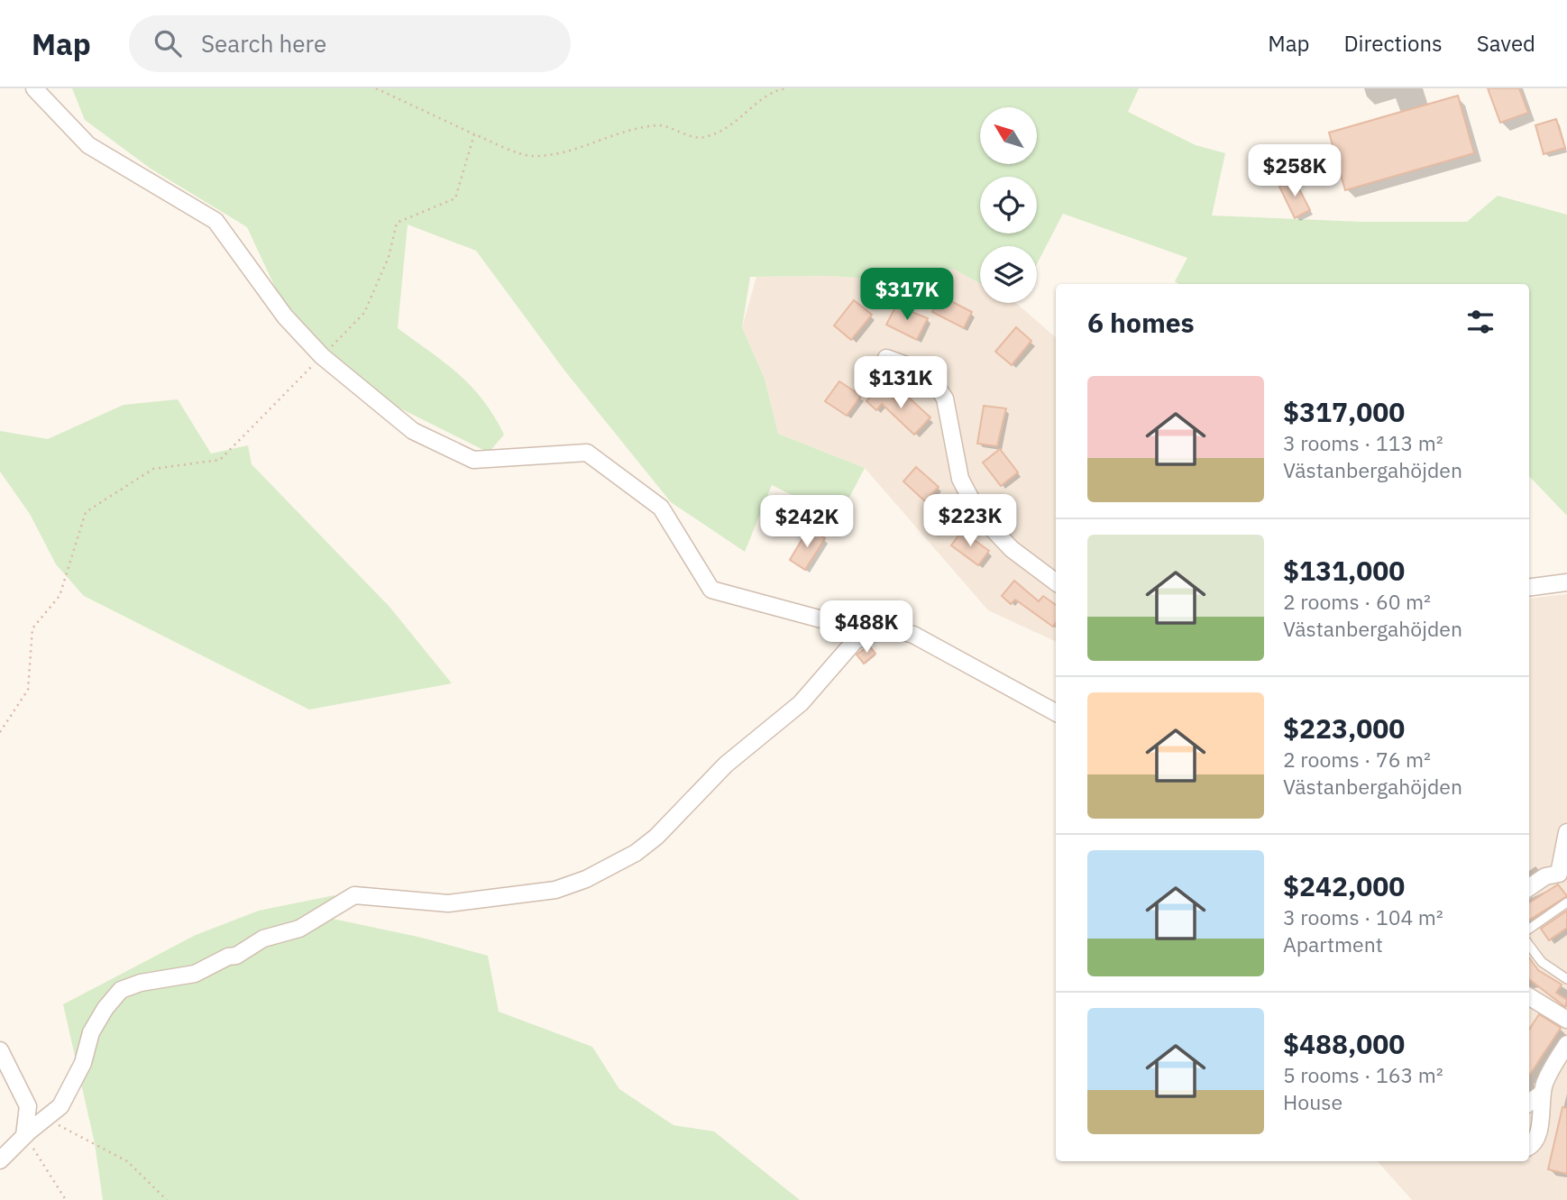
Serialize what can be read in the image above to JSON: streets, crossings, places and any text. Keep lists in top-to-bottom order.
{
  "north": "top left",
  "page": {
    "header": "Map",
    "search": "Search here",
    "nav": ["Map", "Directions", "Saved"],
    "price": [
      "$258K",
      "$317K",
      "$131K",
      "$223K",
      "$242K",
      "$488K"
    ],
    "heading": "6 homes",
    "list": [
      {
        "name": "$317,000",
        "note": "3 rooms · 113 m² · Västanbergahöjden"
      },
      {
        "name": "$131,000",
        "note": "2 rooms · 60 m² · Västanbergahöjden"
      },
      {
        "name": "$223,000",
        "note": "2 rooms · 76 m² · Västanbergahöjden"
      },
      {
        "name": "$242,000",
        "note": "3 rooms · 104 m² · Apartment"
      },
      {
        "name": "$488,000",
        "note": "5 rooms · 163 m² · House"
      }
    ]
  }
}
